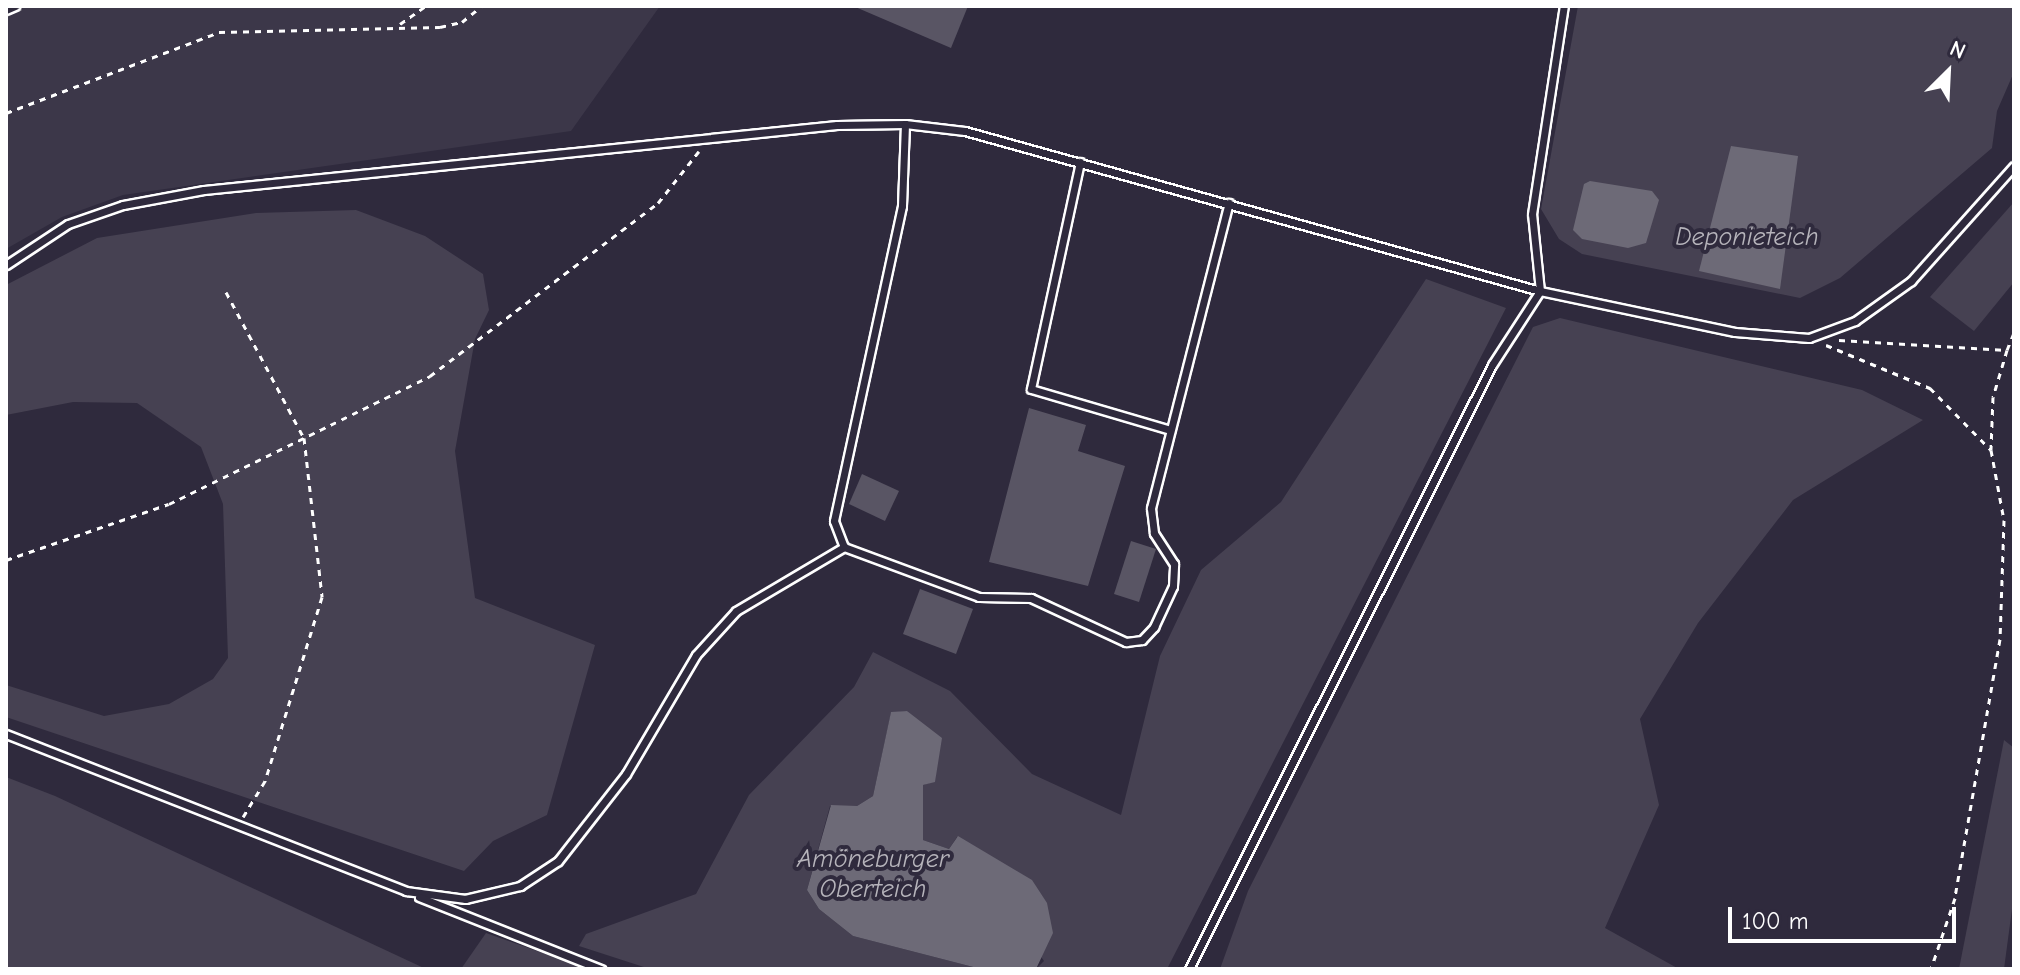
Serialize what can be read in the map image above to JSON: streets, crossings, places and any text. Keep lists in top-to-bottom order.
{
  "water": ["Deponieteich", "Amöneburger Oberteich"],
  "scale_bar": "100 m",
  "north": "top right"
}
